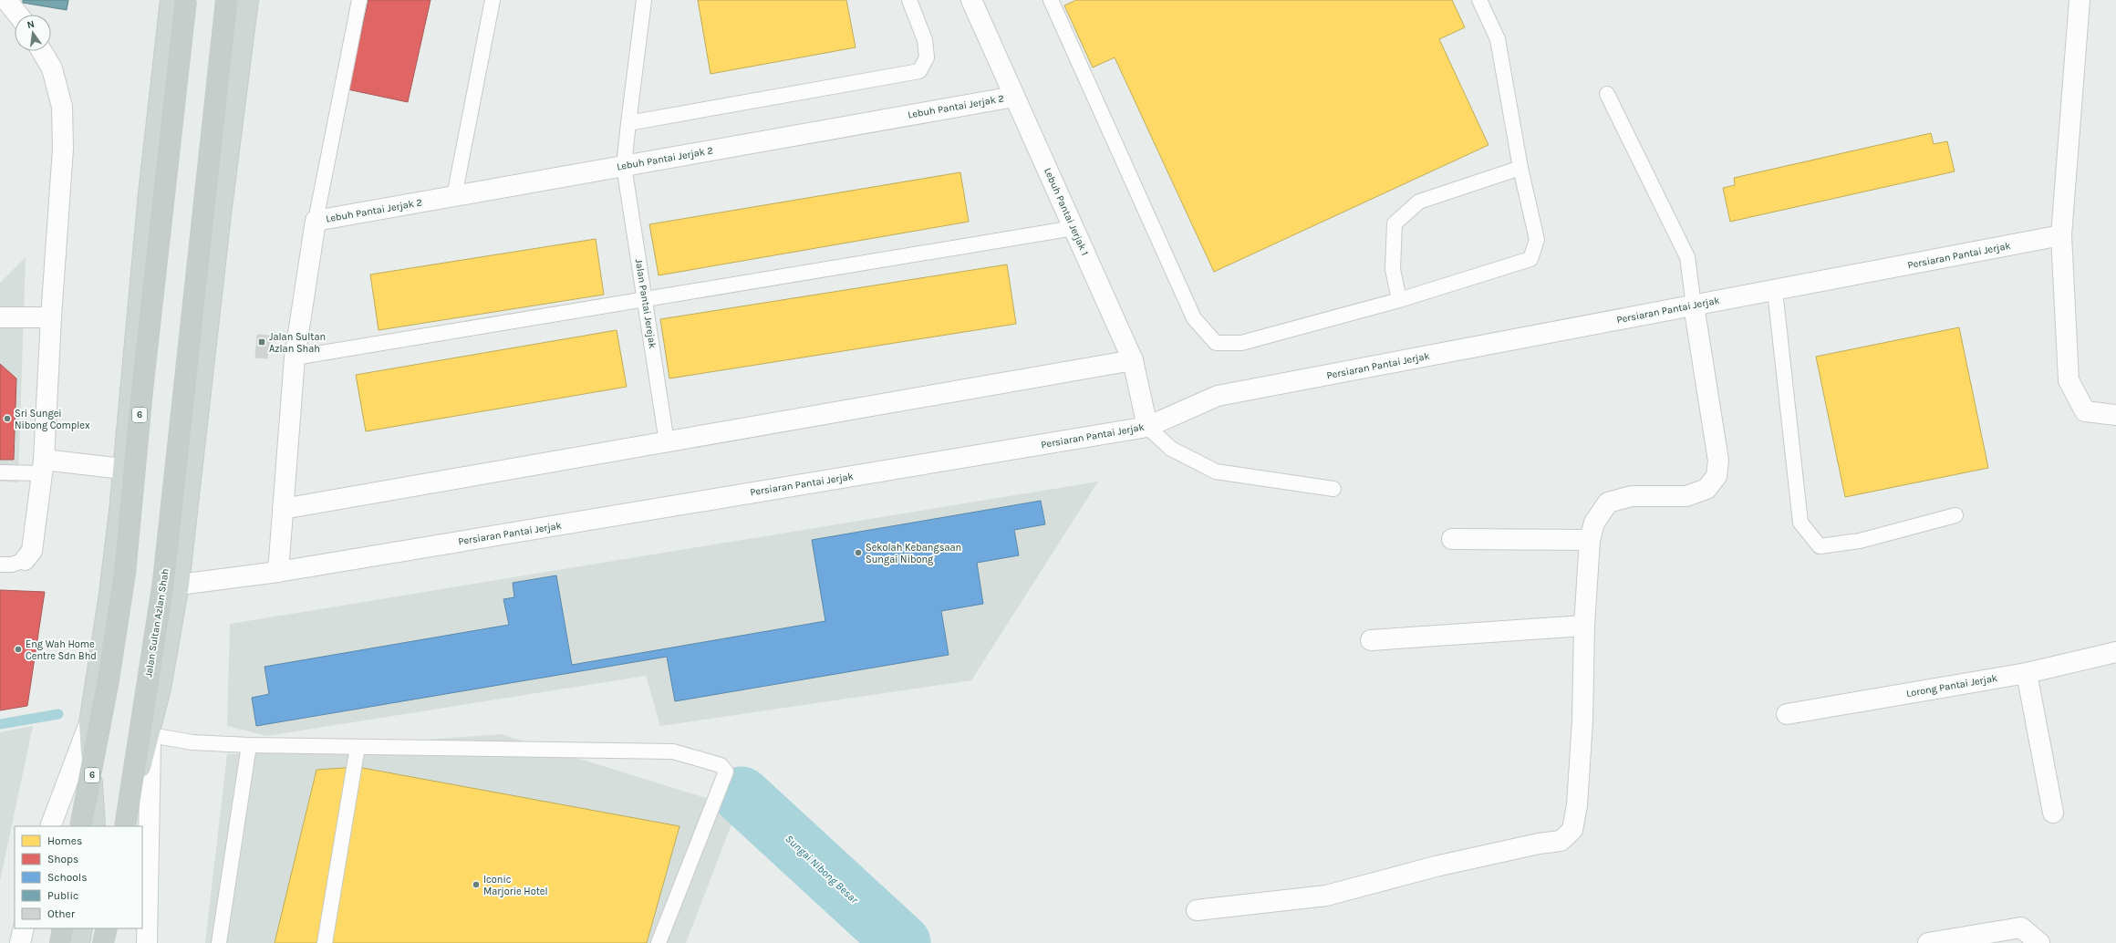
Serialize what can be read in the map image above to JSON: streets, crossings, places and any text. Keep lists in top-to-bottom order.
{
  "streets": {
    "highway": ["6", "Jalan Sultan Azlan Shah"],
    "street": [
      "Lebuh Pantai Jerjak 2",
      "Lebuh Pantai Jerjak 1",
      "Persiaran Pantai Jerjak",
      "Lorong Pantai Jerjak"
    ],
    "lane": ["Jalan Pantai Jerejak"]
  },
  "crossings": [
    ["Lebuh Pantai Jerjak 2", "Lebuh Pantai Jerjak 1"],
    ["Lebuh Pantai Jerjak 2", "Jalan Pantai Jerejak"],
    ["Lebuh Pantai Jerjak 1", "Persiaran Pantai Jerjak"],
    ["Persiaran Pantai Jerjak", "Jalan Sultan Azlan Shah"]
  ],
  "water": ["Sungai Nibong Besar"],
  "places": {
    "transit": ["Jalan Sultan Azlan Shah"],
    "other": [
      "Sri Sungei Nibong Complex",
      "Sekolah Kebangsaan Sungai Nibong",
      "Eng Wah Home Centre Sdn Bhd",
      "Iconic Marjorie Hotel"
    ]
  },
  "legend": [
    "Homes",
    "Shops",
    "Schools",
    "Public",
    "Other"
  ],
  "north": "top"
}
